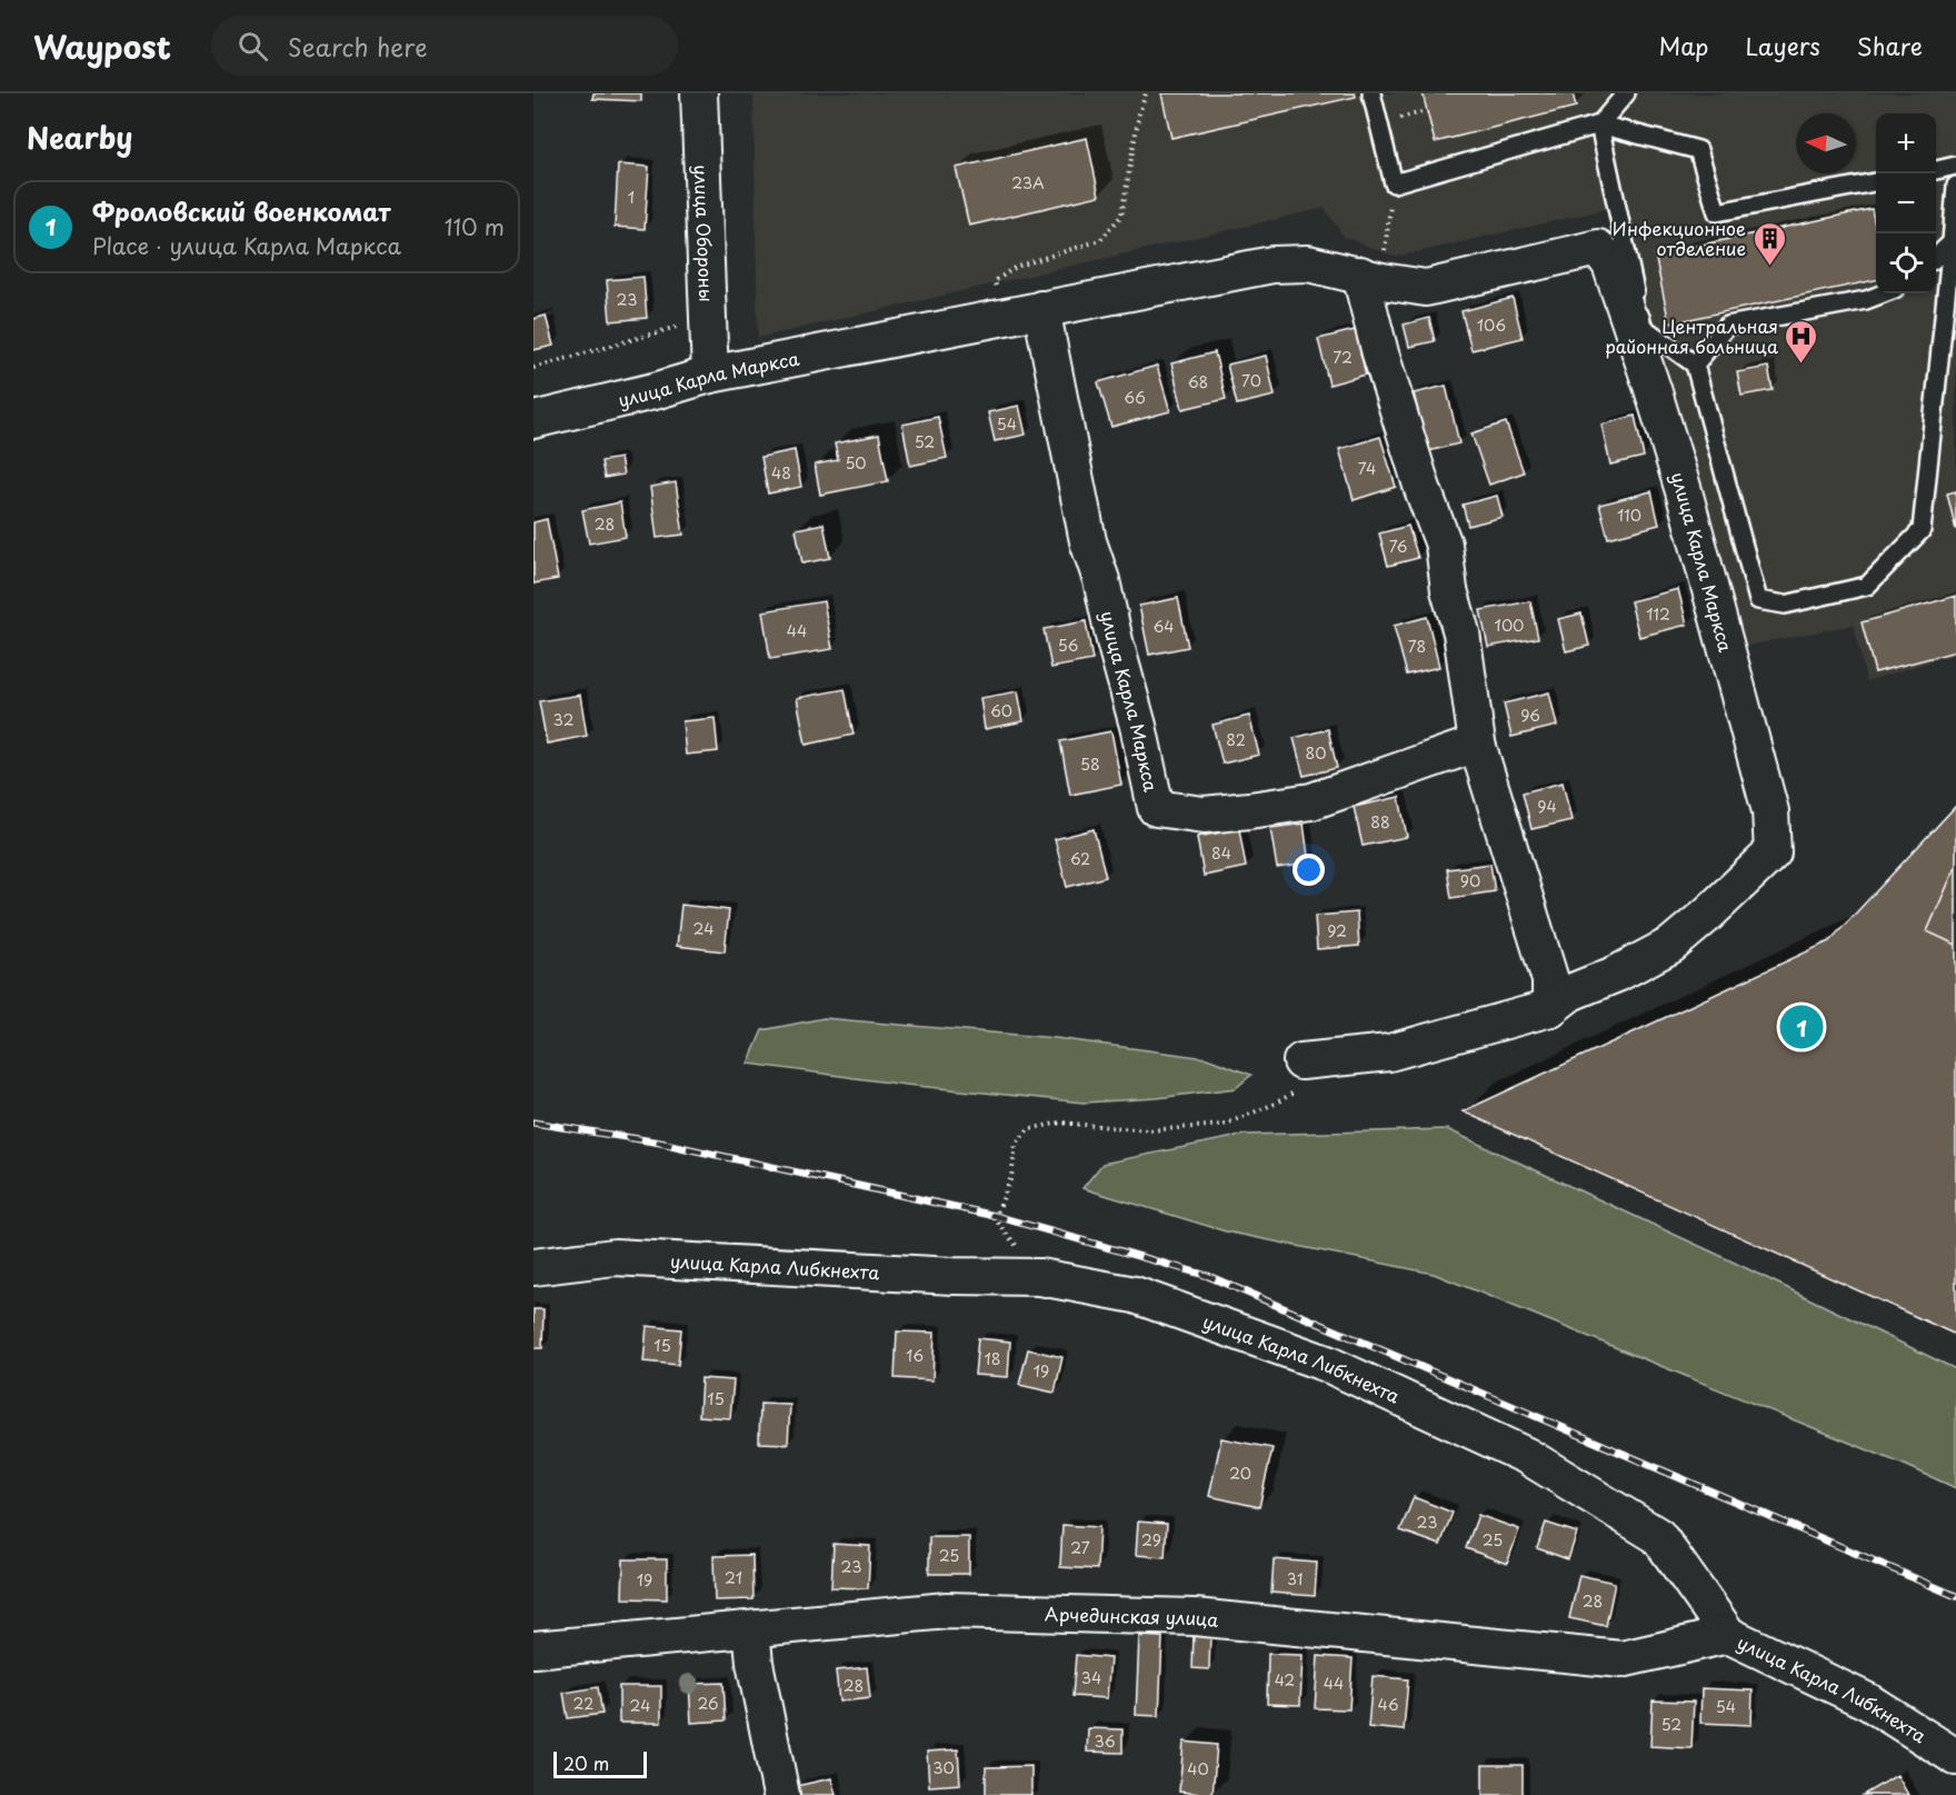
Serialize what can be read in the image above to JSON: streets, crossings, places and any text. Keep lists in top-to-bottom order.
{
  "streets": {
    "street": [
      "улица Обороны",
      "улица Карла Маркса",
      "улица Карла Либкнехта",
      "Арчединская улица"
    ]
  },
  "crossings": [
    ["улица Обороны", "улица Карла Маркса"],
    ["улица Карла Либкнехта", "Арчединская улица"]
  ],
  "places": {
    "building": ["Инфекционное отделение"],
    "hospital": ["Центральная районная больница"]
  },
  "house_numbers": [
    "23А",
    "1",
    "23",
    "106",
    "72",
    "70",
    "68",
    "66",
    "54",
    "52",
    "50",
    "74",
    "48",
    "110",
    "28",
    "76",
    "112",
    "100",
    "64",
    "44",
    "56",
    "78",
    "60",
    "96",
    "32",
    "82",
    "80",
    "58",
    "94",
    "88",
    "84",
    "62",
    "90",
    "24",
    "92",
    "15",
    "16",
    "18",
    "19",
    "15",
    "20",
    "23",
    "29",
    "25",
    "27",
    "25",
    "23",
    "21",
    "31",
    "19",
    "28",
    "34",
    "42",
    "44",
    "28",
    "22",
    "26",
    "46",
    "24",
    "54",
    "52",
    "36",
    "30",
    "40"
  ],
  "scale_bar": "20 m",
  "north": "left",
  "page": {
    "header": "Waypost",
    "search": "Search here",
    "nav": ["Map", "Layers", "Share"],
    "heading": "Nearby",
    "map_buttons": ["+", "−"],
    "list": [
      {
        "mark": "1",
        "name": "Фроловский военкомат",
        "note": "Place · улица Карла Маркса",
        "value": "110 m"
      }
    ],
    "pins": "1",
    "scale": "20 m"
  }
}
